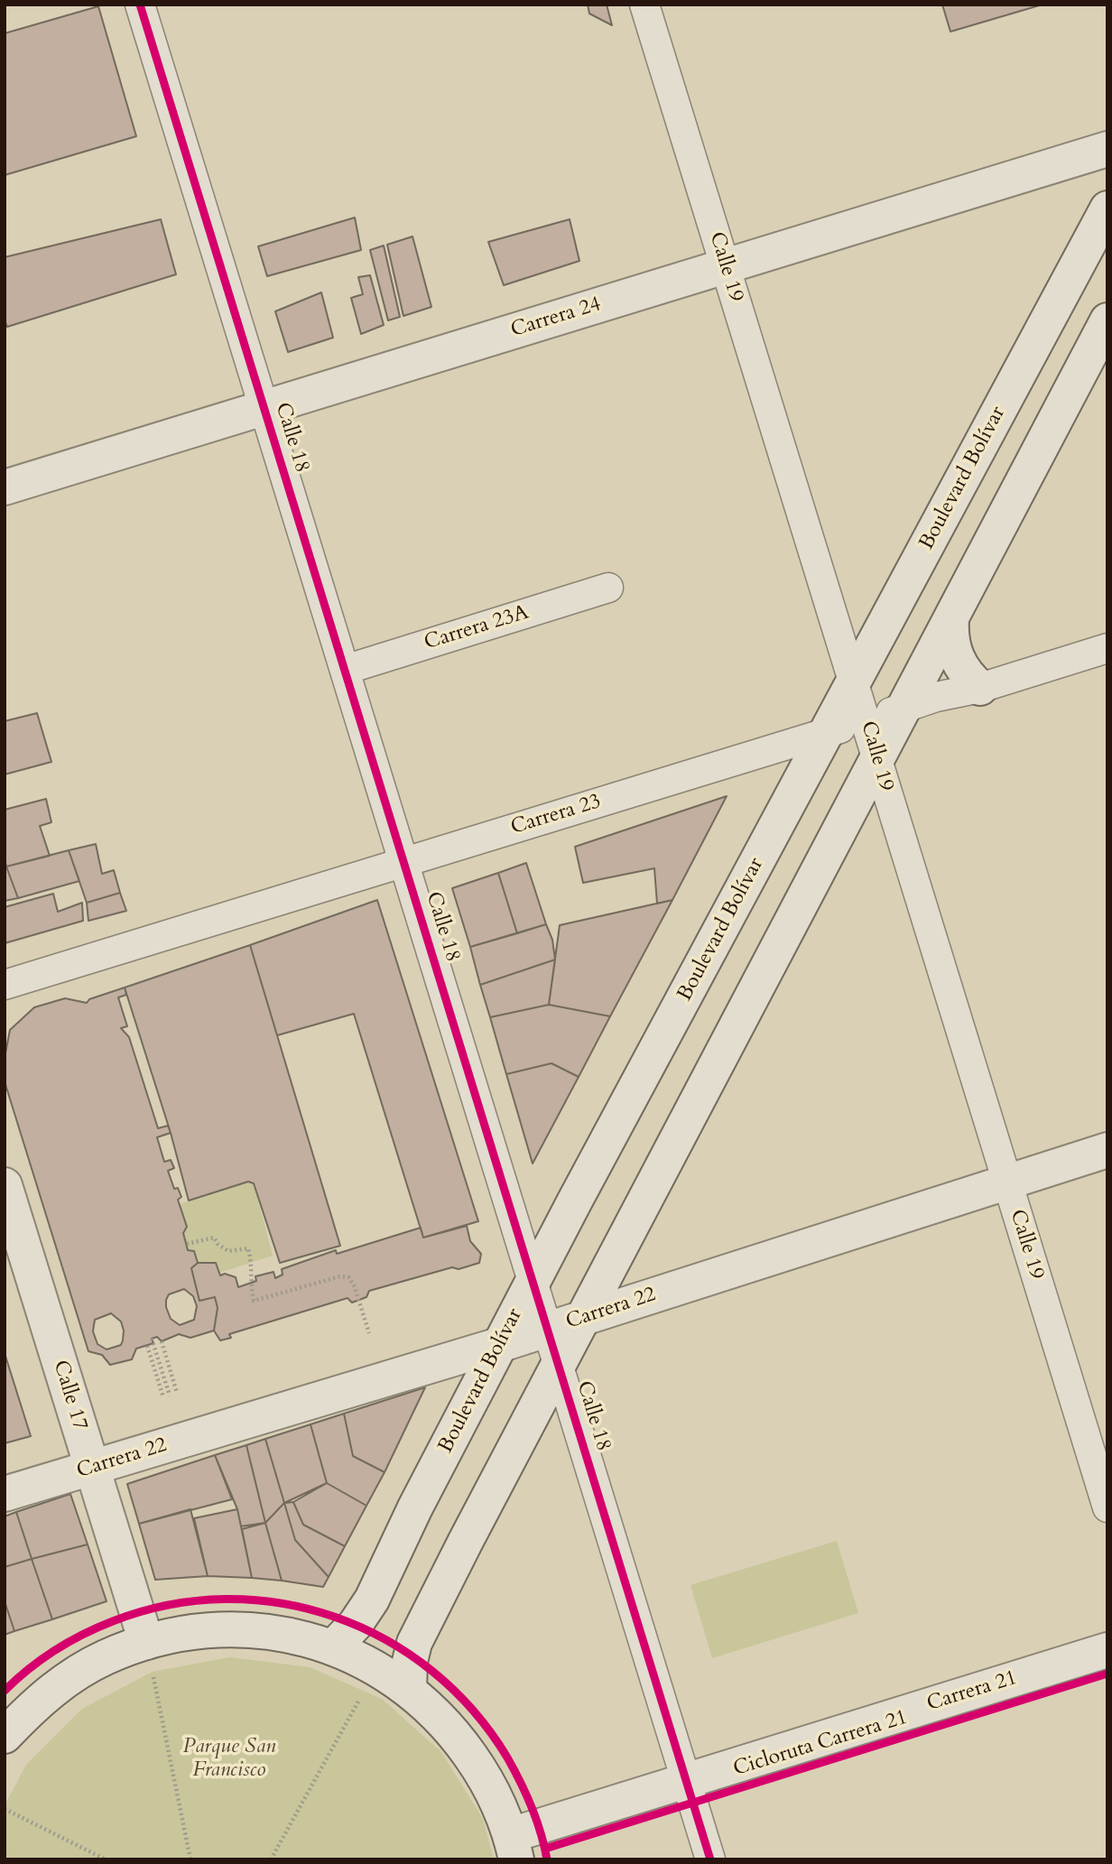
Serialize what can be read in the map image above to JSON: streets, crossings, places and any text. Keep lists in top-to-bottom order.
{
  "streets": {
    "main road": [
      "Carrera 24",
      "Boulevard Bolívar",
      "Carrera 22",
      "Calle 17",
      "Carrera 21"
    ],
    "street": [
      "Calle 19",
      "Calle 18",
      "Carrera 23A",
      "Carrera 23"
    ],
    "cycle path": ["Cicloruta Carrera 21"]
  },
  "crossings": [
    ["Calle 19", "Carrera 24"],
    ["Calle 19", "Boulevard Bolívar"],
    ["Calle 19", "Carrera 23"],
    ["Calle 19", "Carrera 22"],
    ["Carrera 24", "Calle 18"],
    ["Calle 18", "Boulevard Bolívar"],
    ["Calle 18", "Carrera 23A"],
    ["Calle 18", "Carrera 23"],
    ["Calle 18", "Carrera 22"],
    ["Calle 18", "Carrera 21"],
    ["Boulevard Bolívar", "Carrera 23"],
    ["Boulevard Bolívar", "Carrera 22"],
    ["Carrera 22", "Calle 17"]
  ],
  "parks": ["Parque San Francisco"]
}
